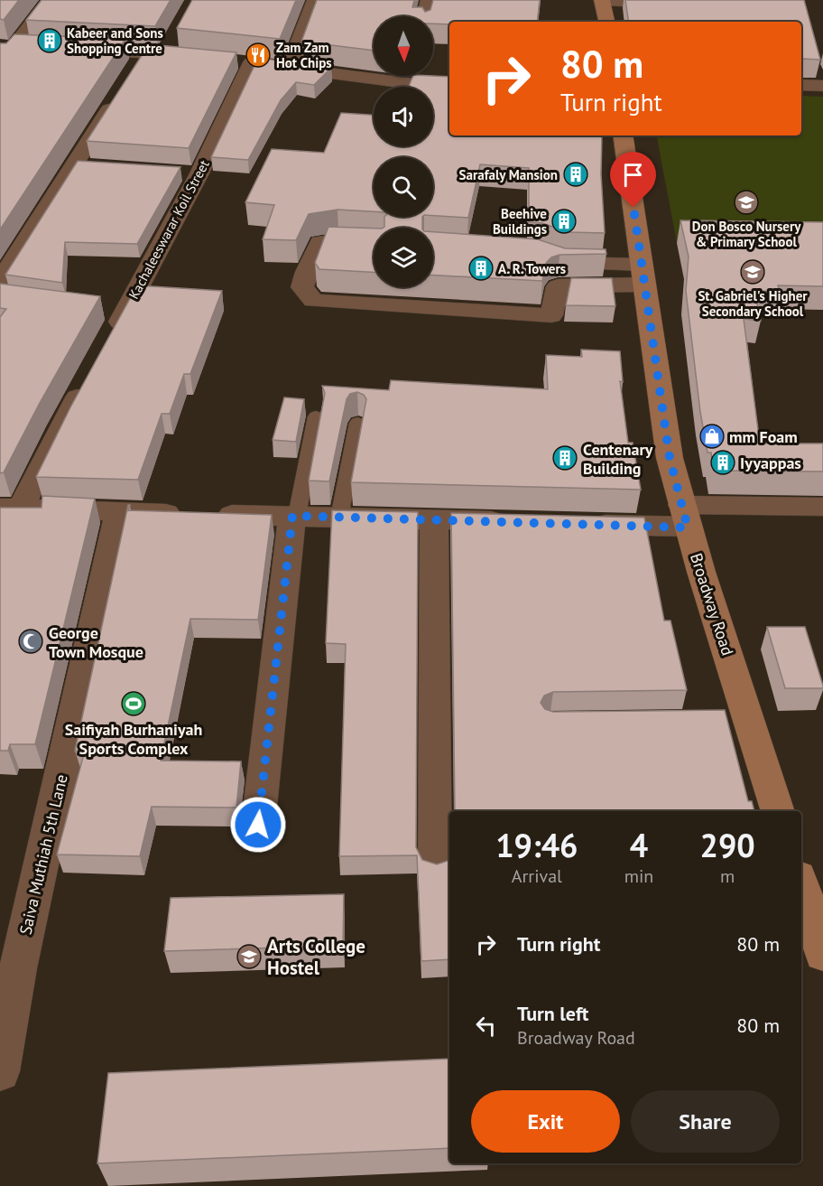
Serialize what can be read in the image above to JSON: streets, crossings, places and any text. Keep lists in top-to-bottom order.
{
  "streets": {
    "main road": ["Broadway Road"],
    "street": ["Kachaleeswarar Koil Street", "Saiva Muthiah 5th Lane"]
  },
  "places": {
    "building": [
      "Kabeer and Sons Shopping Centre",
      "Sarafaly Mansion",
      "Beehive Buildings",
      "A. R. Towers",
      "Centenary Building",
      "Iyyappas"
    ],
    "restaurant": ["Zam Zam Hot Chips"],
    "school or university": ["Don Bosco Nursery & Primary School", "St. Gabriel's Higher Secondary School", "Arts College Hostel"],
    "shop": ["mm Foam"],
    "mosque": ["George Town Mosque"],
    "sports": ["Saifiyah Burhaniyah Sports Complex"]
  },
  "north": "bottom",
  "page": {
    "turn": ["80 m", "Turn right"],
    "eta": [
      "19:46",
      "Arrival",
      "4",
      "min",
      "290",
      "m"
    ],
    "list": [
      {
        "name": "Turn right",
        "value": "80 m"
      },
      {
        "name": "Turn left",
        "note": "Broadway Road",
        "value": "80 m"
      }
    ],
    "buttons": ["Exit", "Share"]
  }
}
